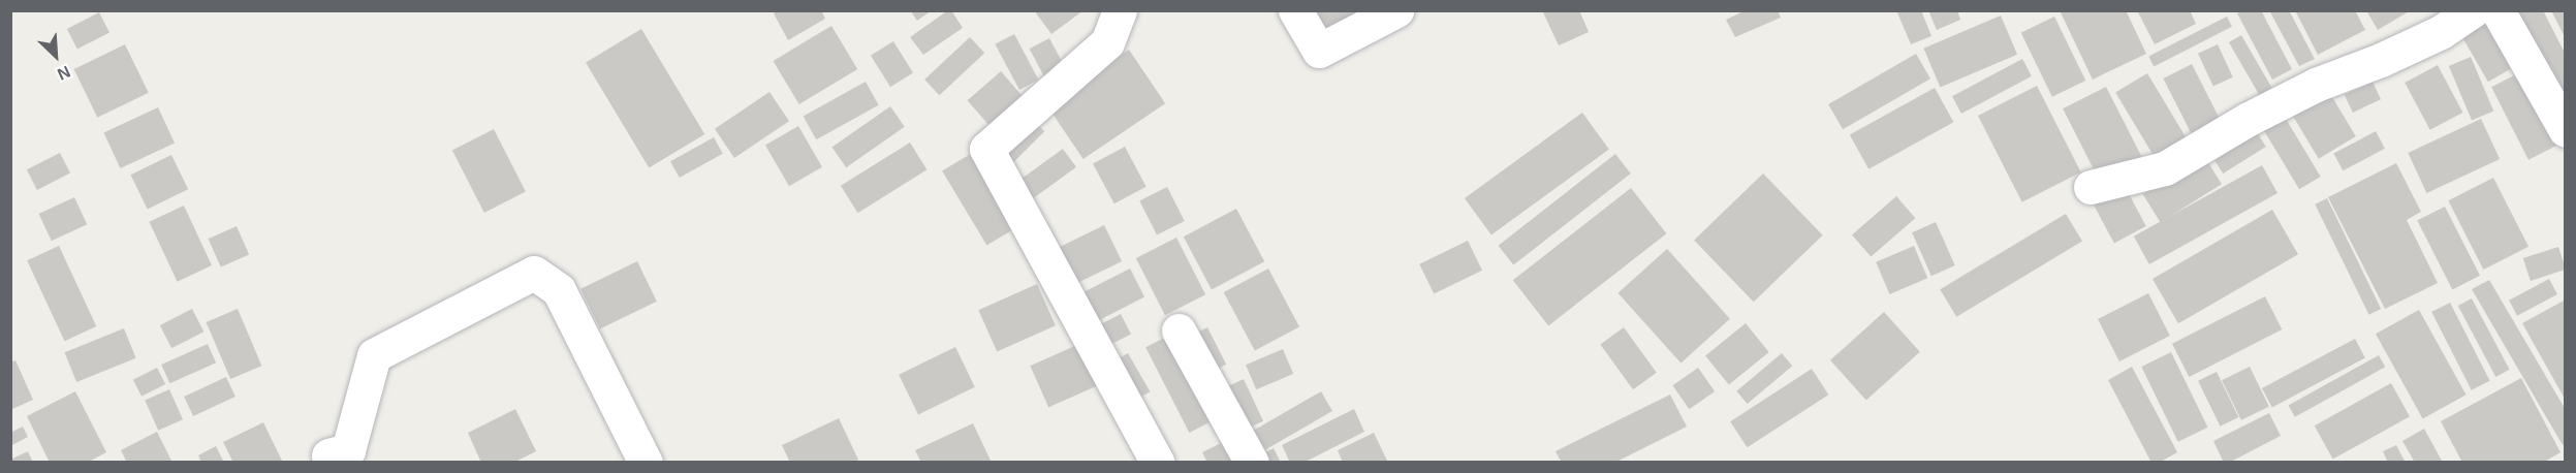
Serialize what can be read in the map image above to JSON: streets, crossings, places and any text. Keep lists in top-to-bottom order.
{
  "north": "bottom right"
}
